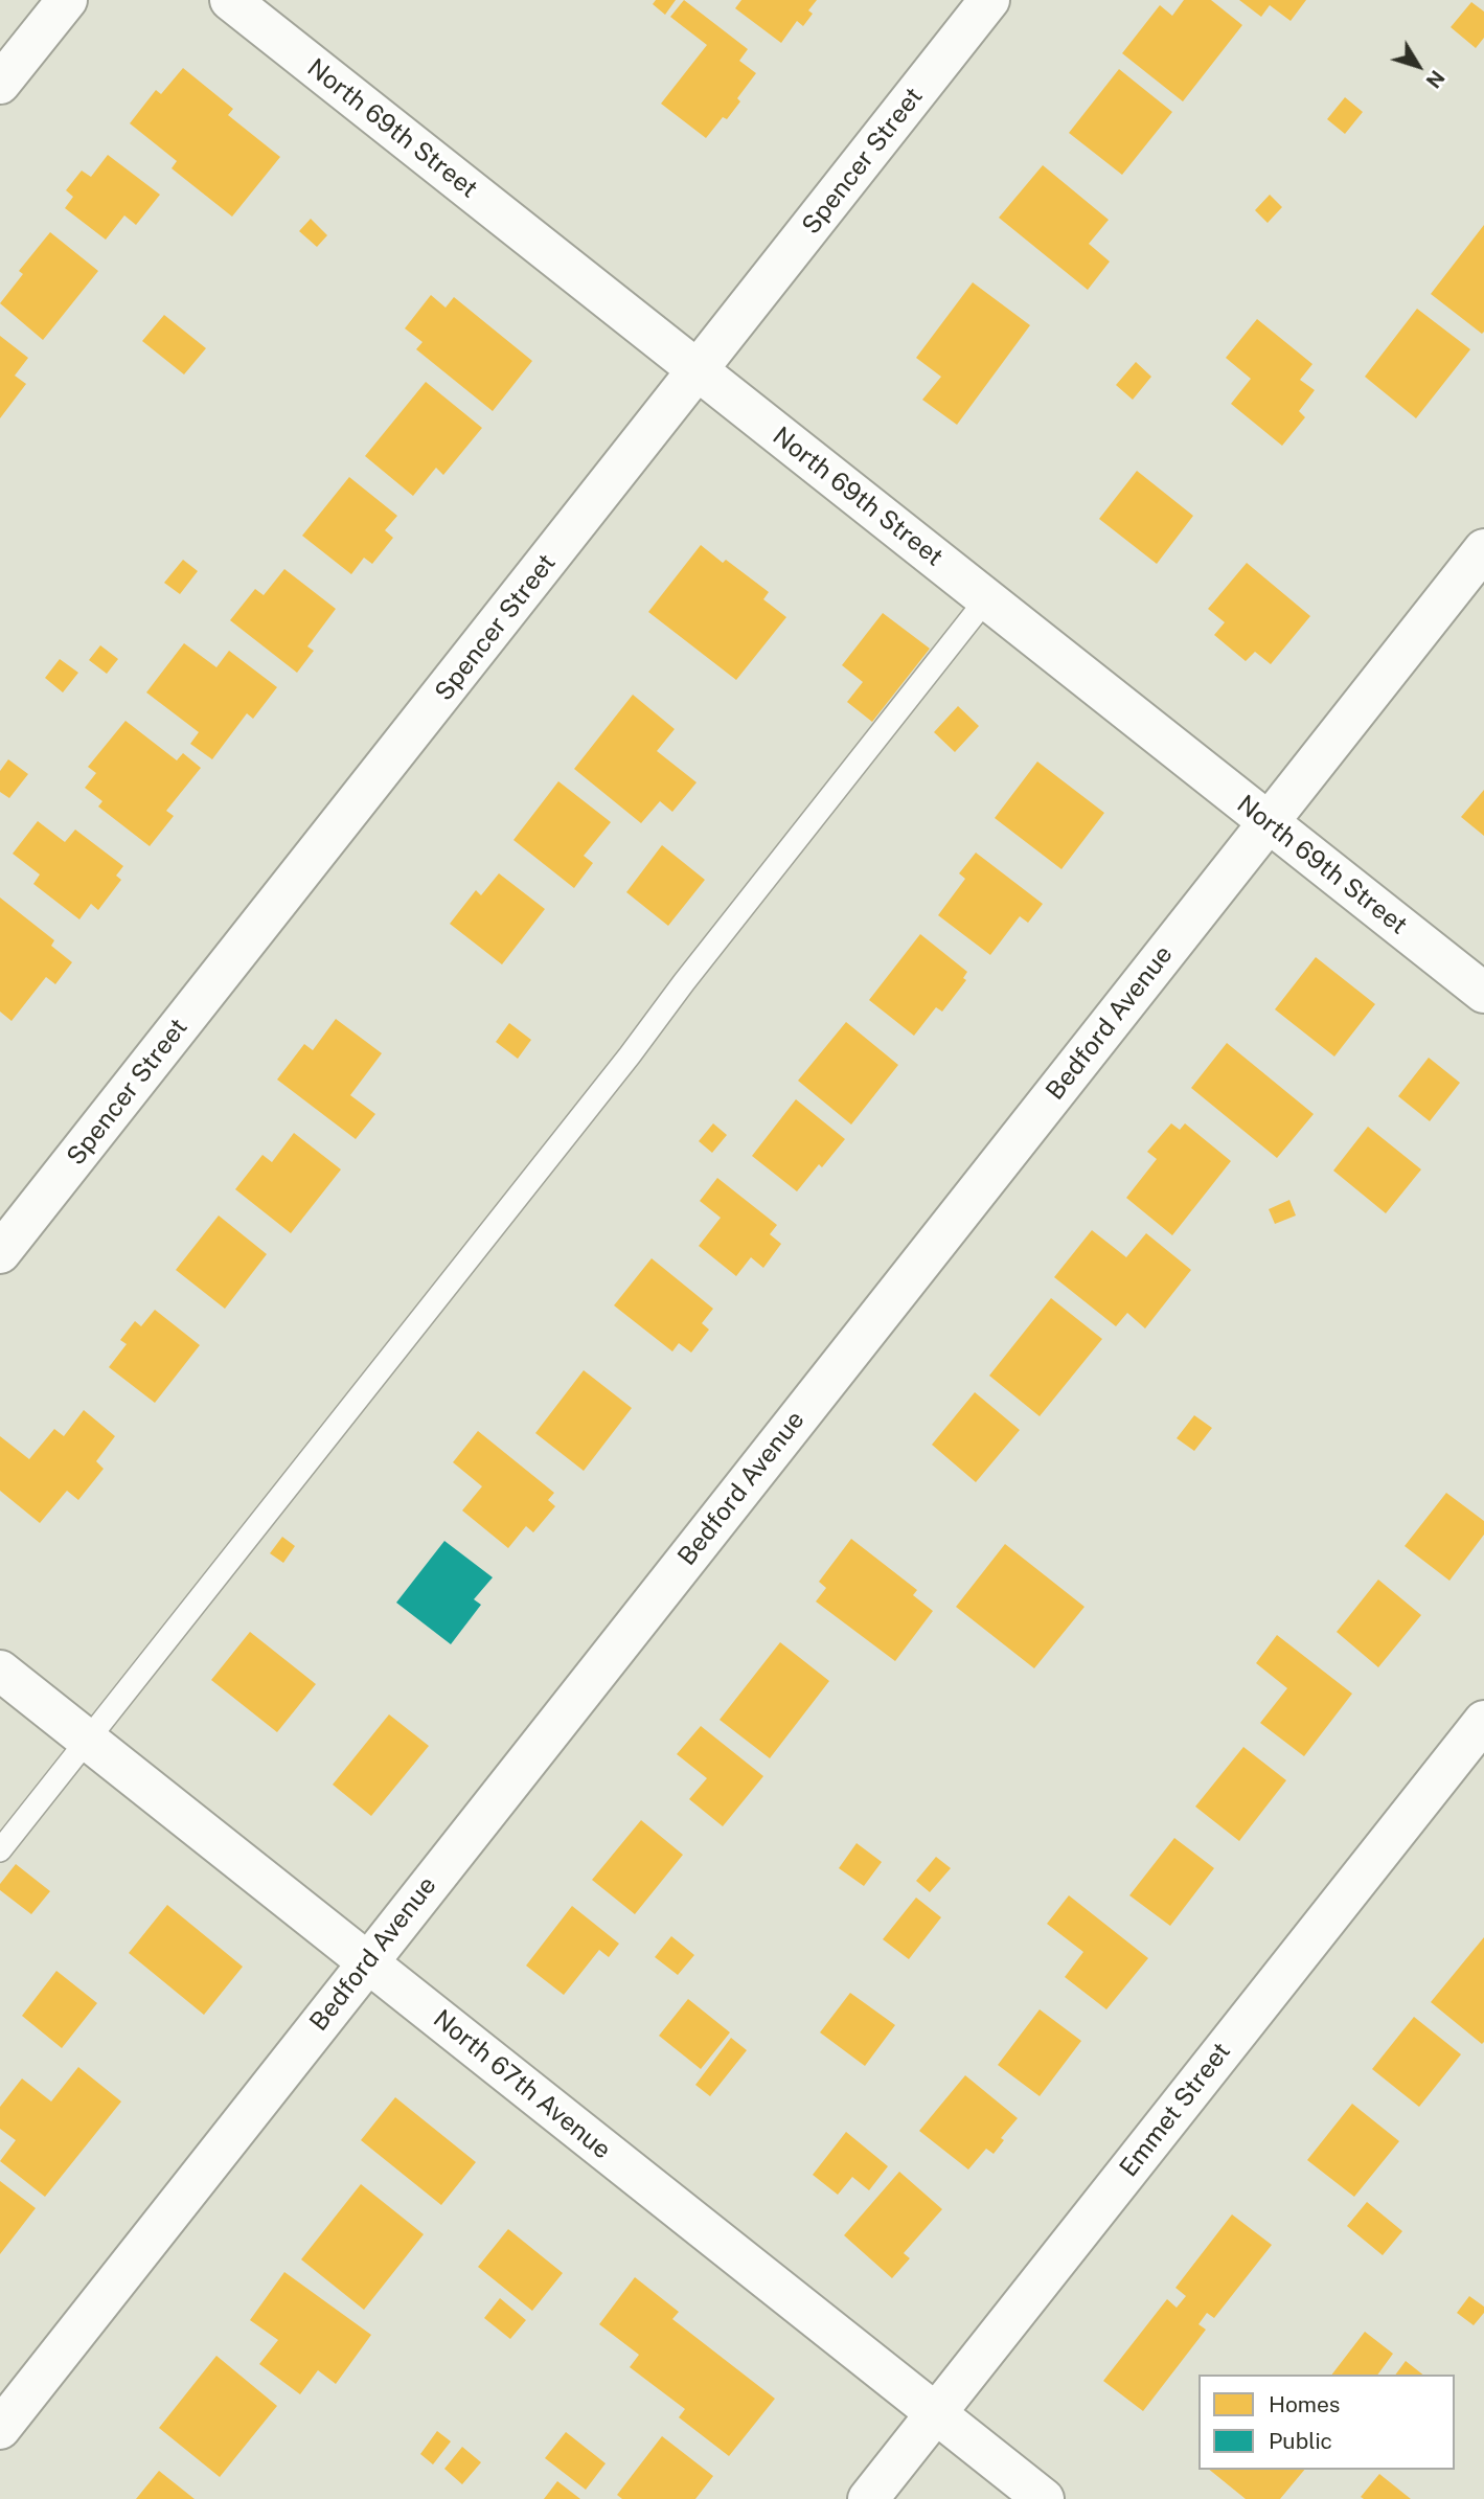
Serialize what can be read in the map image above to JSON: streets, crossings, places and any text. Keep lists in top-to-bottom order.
{
  "streets": {
    "street": [
      "North 69th Street",
      "Spencer Street",
      "Bedford Avenue",
      "North 67th Avenue",
      "Emmet Street"
    ]
  },
  "crossings": [
    ["North 69th Street", "Spencer Street"],
    ["North 69th Street", "Bedford Avenue"],
    ["Bedford Avenue", "North 67th Avenue"],
    ["North 67th Avenue", "Emmet Street"]
  ],
  "legend": ["Homes", "Public"],
  "north": "bottom right"
}
